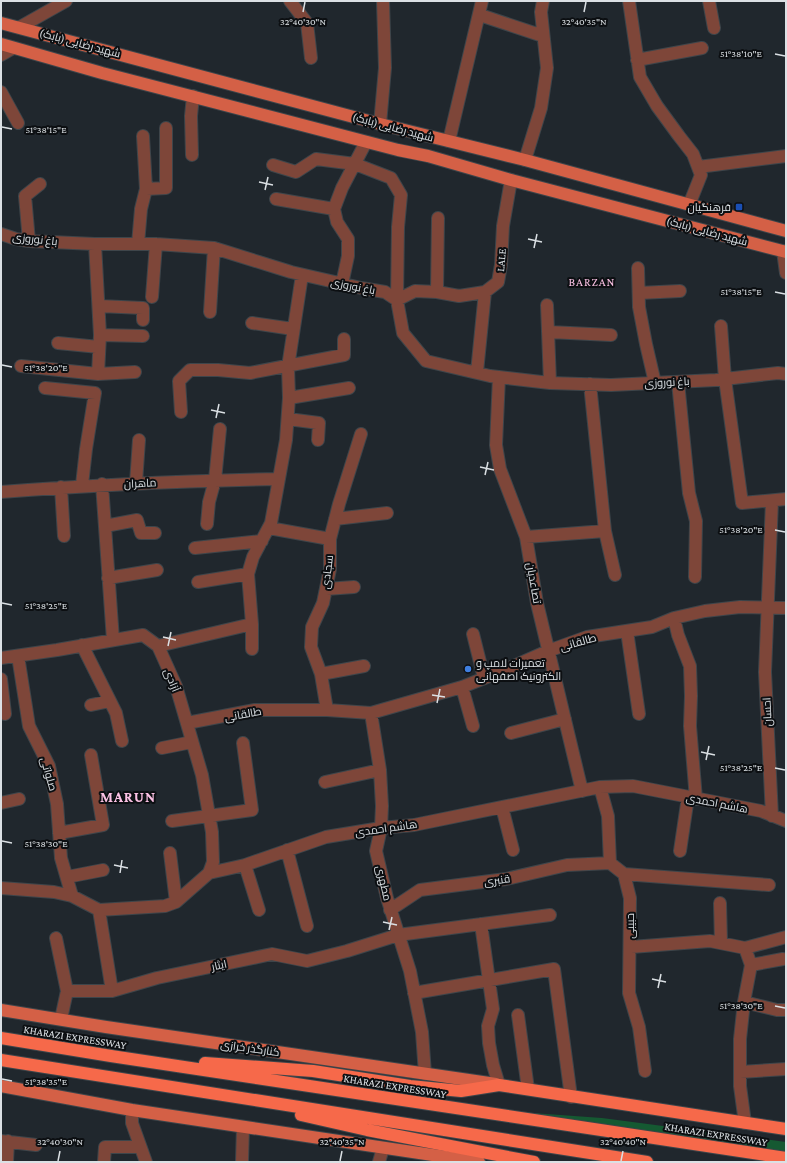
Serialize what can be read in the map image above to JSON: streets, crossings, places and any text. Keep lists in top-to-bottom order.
{
  "streets": {
    "highway": ["KHARAZI EXPRESSWAY"],
    "main road": ["شهید رضایی (بابک)", "کنارگذر خرازی"],
    "street": [
      "باغ نوروزی",
      "LALE",
      "ماهران",
      "سجادی",
      "تصاعدیان",
      "طالقانی",
      "آزادی",
      "احسان",
      "صلواتی",
      "هاشم احمدی",
      "قنبری",
      "مطهری",
      "حبیبی",
      "ایثار"
    ]
  },
  "crossings": [
    ["شهید رضایی (بابک)", "LALE"],
    ["باغ نوروزی", "تصاعدیان"],
    ["سجادی", "طالقانی"],
    ["تصاعدیان", "طالقانی"],
    ["تصاعدیان", "هاشم احمدی"],
    ["طالقانی", "آزادی"],
    ["طالقانی", "احسان"],
    ["طالقانی", "مطهری"],
    ["آزادی", "صلواتی"],
    ["آزادی", "هاشم احمدی"],
    ["احسان", "هاشم احمدی"],
    ["هاشم احمدی", "مطهری"],
    ["قنبری", "مطهری"],
    ["مطهری", "ایثار"],
    ["مطهری", "کنارگذر خرازی"]
  ],
  "districts": ["BARZAN", "MARUN"],
  "places": {
    "transit": ["فرهنگیان"],
    "other": ["تعمیرات لامپ و الکترونیک اصفهانی"]
  },
  "coordinates": [
    "32°40'30\"N",
    "32°40'35\"N",
    "51°38'10\"E",
    "51°38'15\"E",
    "51°38'20\"E",
    "51°38'25\"E",
    "51°38'30\"E",
    "51°38'35\"E",
    "32°40'40\"N"
  ]
}
